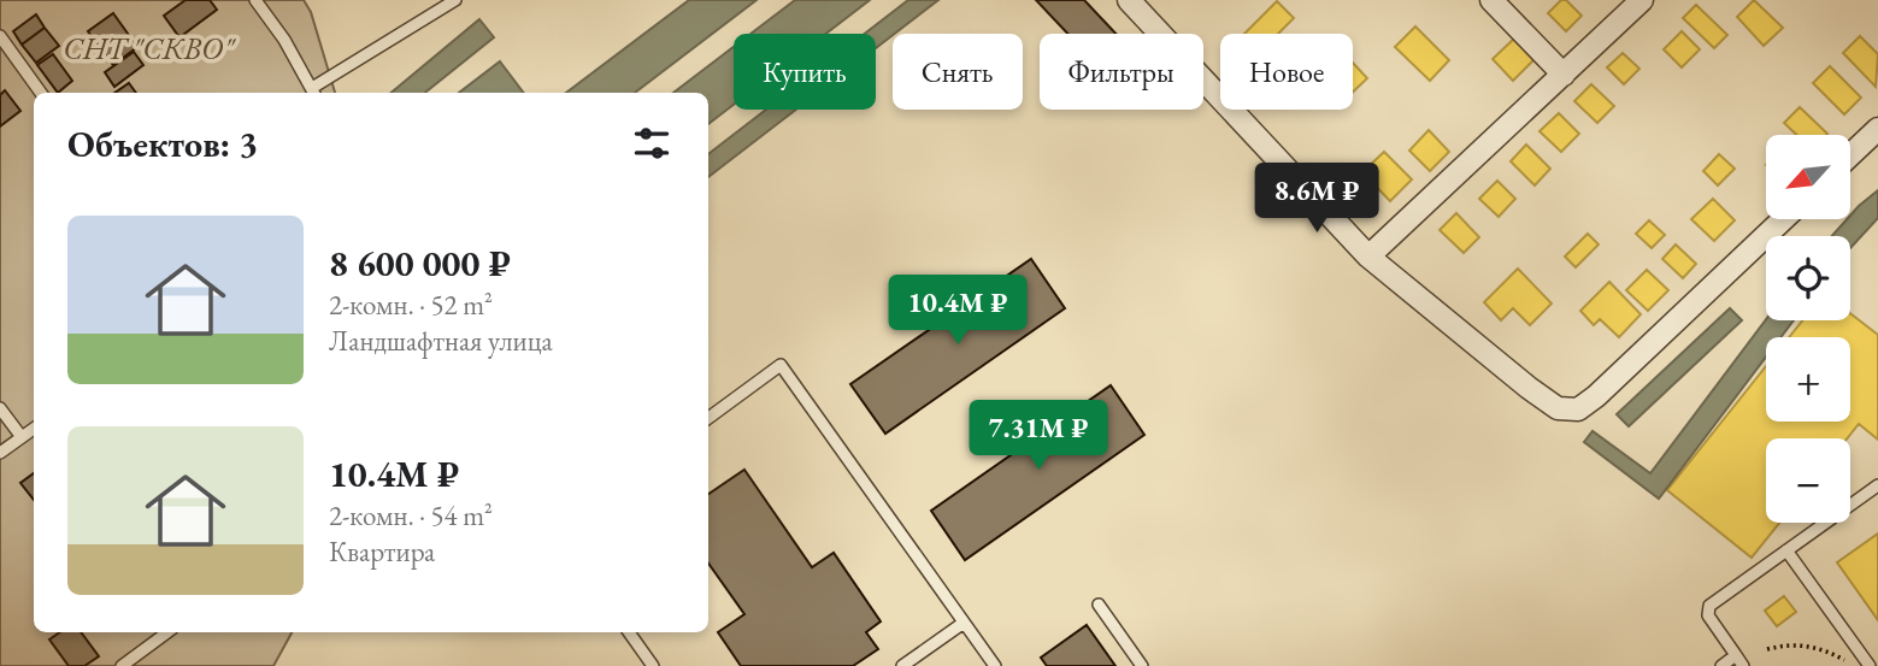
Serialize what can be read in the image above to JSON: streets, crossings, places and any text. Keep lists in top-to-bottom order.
{
  "parks": ["СНТ \"СКВО\""],
  "north": "bottom left",
  "page": {
    "chip": [
      "Купить",
      "Снять",
      "Фильтры",
      "Новое"
    ],
    "heading": "Объектов: 3",
    "map_buttons": ["+", "−"],
    "price": ["8.6M ₽", "10.4M ₽", "7.31M ₽"],
    "list": [
      {
        "name": "8 600 000 ₽",
        "note": "2-комн. · 52 m² · Ландшафтная улица"
      },
      {
        "name": "10.4M ₽",
        "note": "2-комн. · 54 m² · Квартира"
      }
    ]
  }
}
